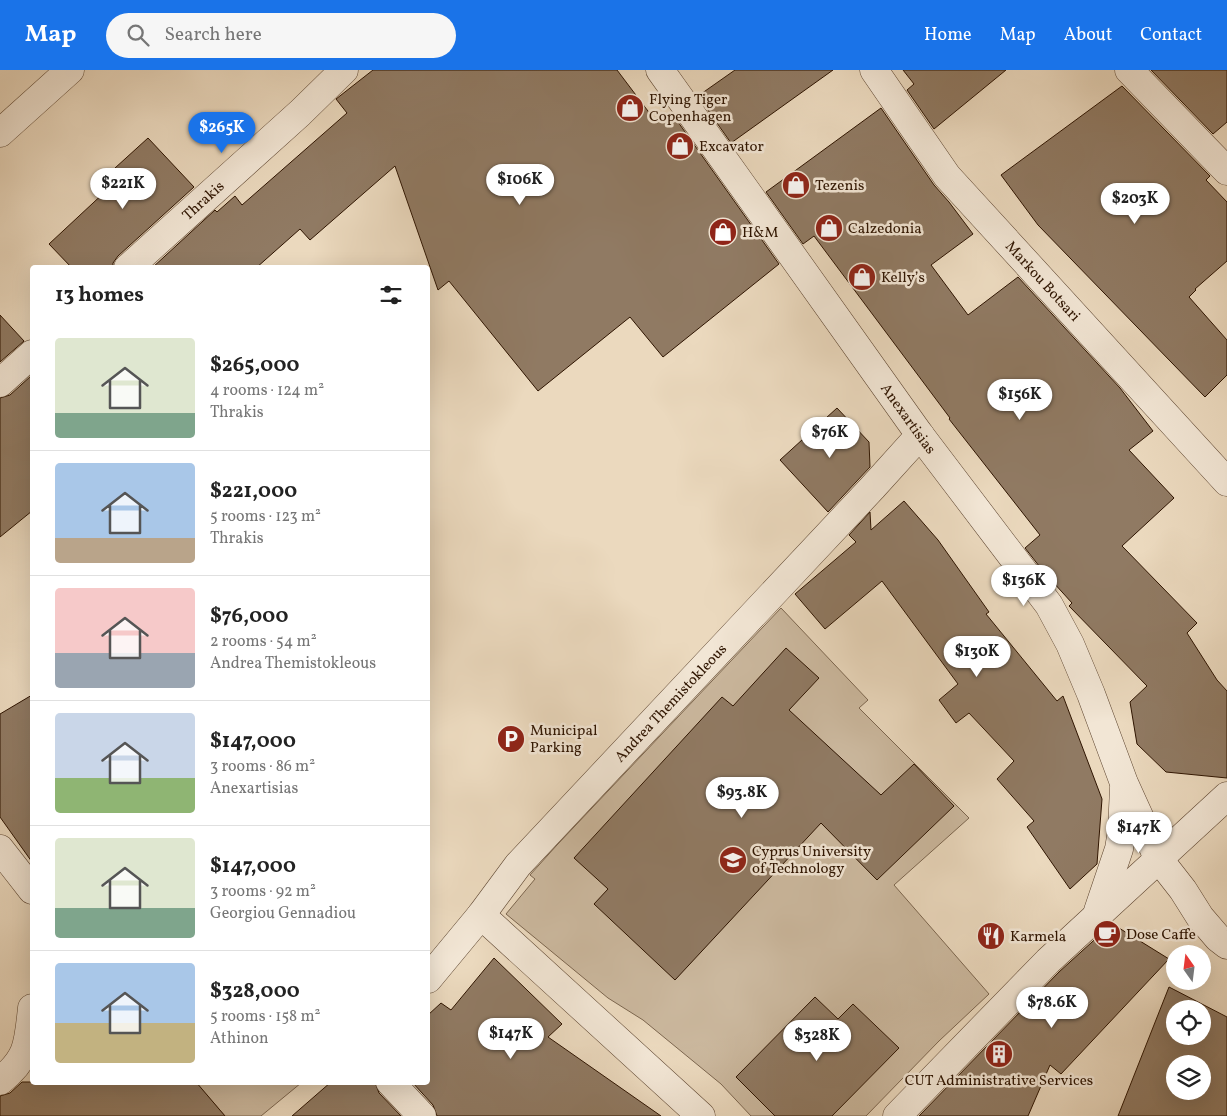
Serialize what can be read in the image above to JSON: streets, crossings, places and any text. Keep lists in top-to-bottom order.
{
  "streets": {
    "street": [
      "Thrakis",
      "Markou Botsari",
      "Anexartisias",
      "Andrea Themistokleous"
    ]
  },
  "crossings": [
    ["Anexartisias", "Andrea Themistokleous"]
  ],
  "places": {
    "shop": [
      "Flying Tiger Copenhagen",
      "Excavator",
      "Tezenis",
      "Calzedonia",
      "H&M",
      "Kelly’s"
    ],
    "parking": ["Municipal Parking"],
    "school or university": ["Cyprus University of Technology"],
    "cafe": ["Dose Caffe"],
    "restaurant": ["Karmela"],
    "building": ["CUT Administrative Services"]
  },
  "north": "top",
  "page": {
    "header": "Map",
    "search": "Search here",
    "nav": [
      "Home",
      "Map",
      "About",
      "Contact"
    ],
    "price": [
      "$265K",
      "$106K",
      "$221K",
      "$203K",
      "$156K",
      "$76K",
      "$136K",
      "$130K",
      "$93.8K",
      "$147K",
      "$78.6K",
      "$147K",
      "$328K"
    ],
    "heading": "13 homes",
    "list": [
      {
        "name": "$265,000",
        "note": "4 rooms · 124 m² · Thrakis"
      },
      {
        "name": "$221,000",
        "note": "5 rooms · 123 m² · Thrakis"
      },
      {
        "name": "$76,000",
        "note": "2 rooms · 54 m² · Andrea Themistokleous"
      },
      {
        "name": "$147,000",
        "note": "3 rooms · 86 m² · Anexartisias"
      },
      {
        "name": "$147,000",
        "note": "3 rooms · 92 m² · Georgiou Gennadiou"
      },
      {
        "name": "$328,000",
        "note": "5 rooms · 158 m² · Athinon"
      }
    ]
  }
}
